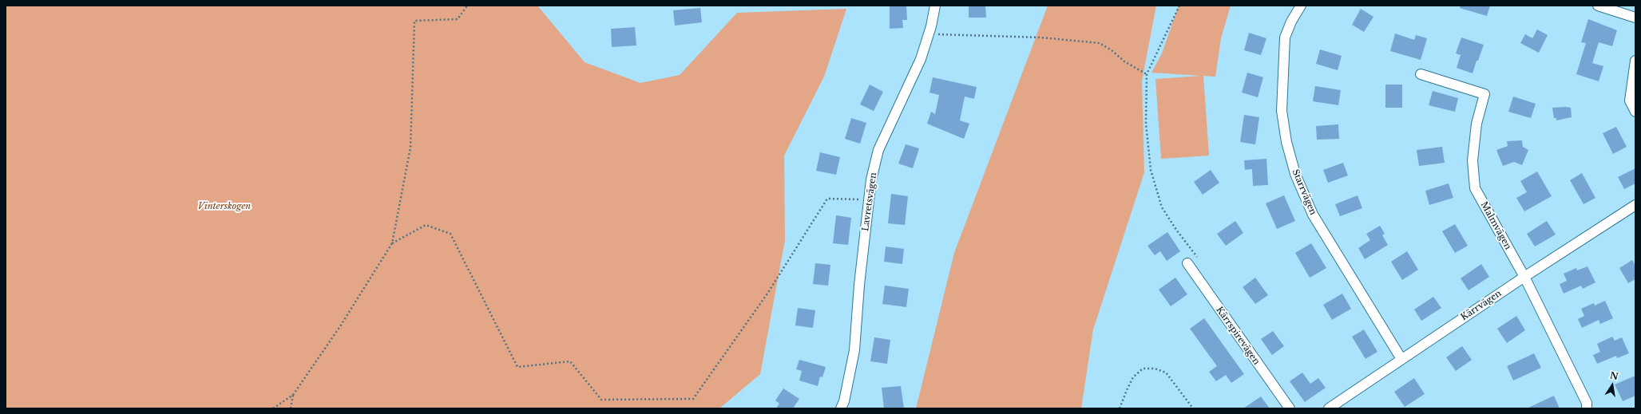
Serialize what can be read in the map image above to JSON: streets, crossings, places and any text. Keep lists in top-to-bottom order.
{
  "streets": {
    "street": [
      "Starrvägen",
      "Lavretsvägen",
      "Malmvägen",
      "Kärrvägen",
      "Kärrspirevägen"
    ]
  },
  "crossings": [
    ["Starrvägen", "Kärrvägen"],
    ["Malmvägen", "Kärrvägen"]
  ],
  "parks": ["Vinterskogen"],
  "north": "top"
}
